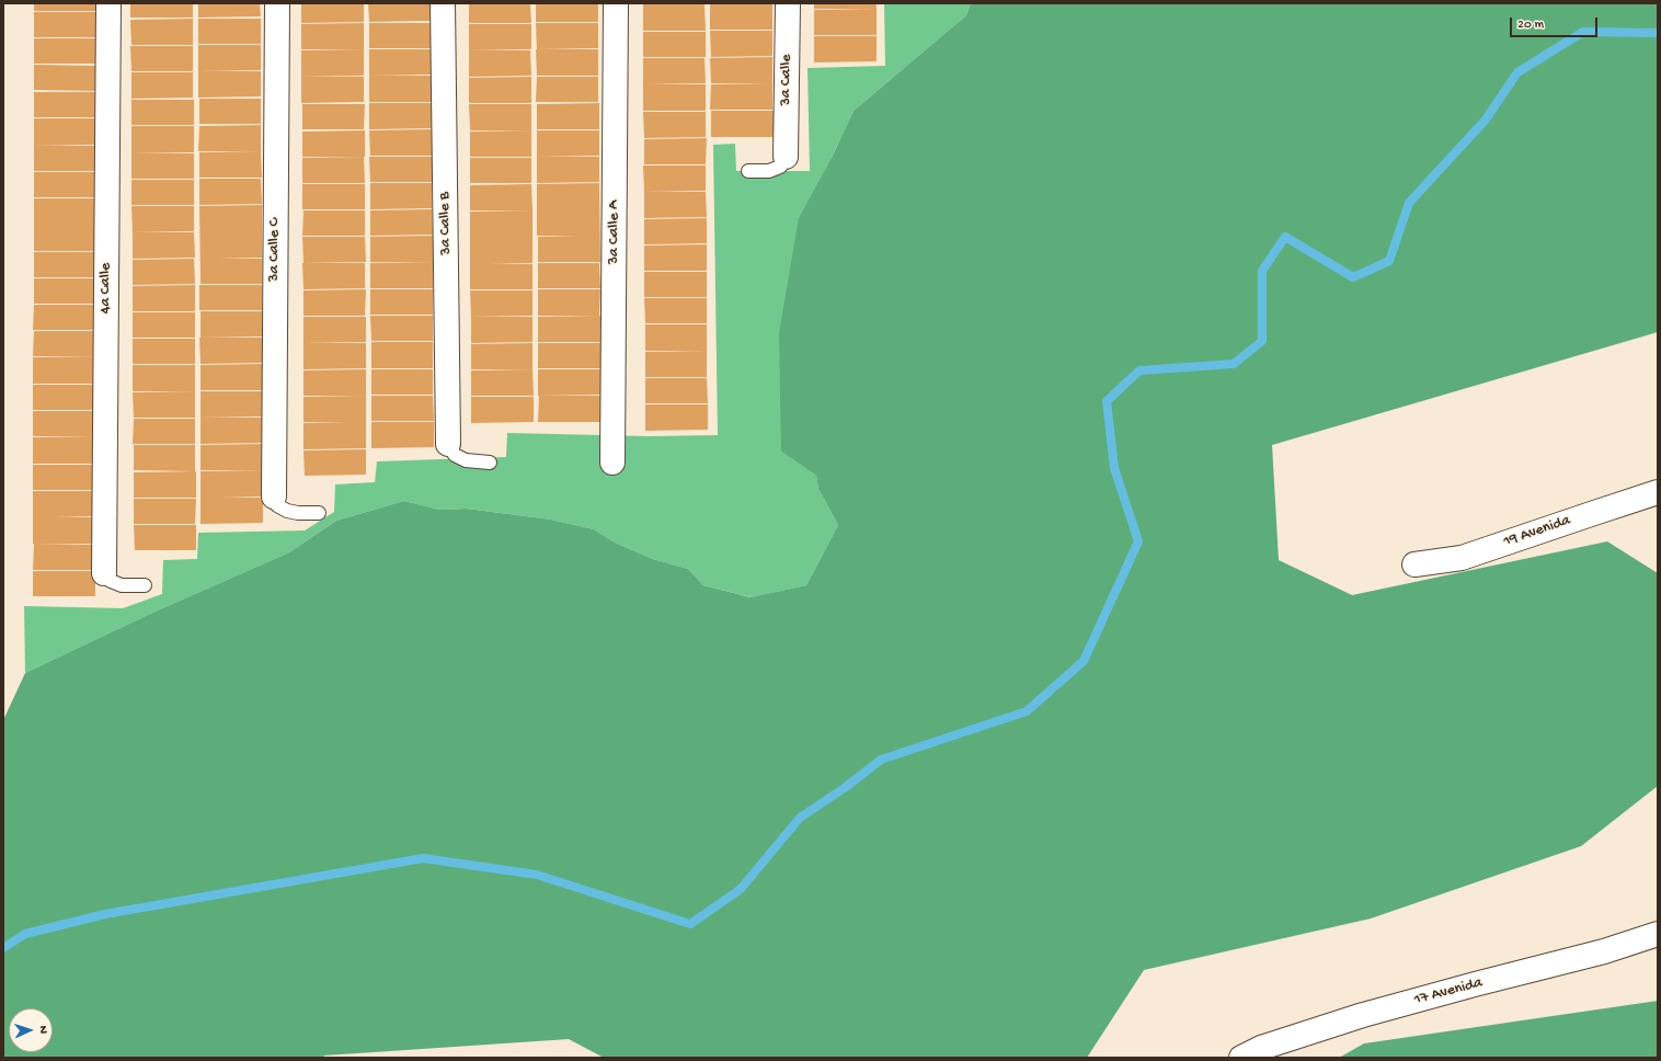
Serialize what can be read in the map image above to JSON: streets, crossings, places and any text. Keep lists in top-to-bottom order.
{
  "streets": {
    "street": [
      "3a Calle",
      "3a Calle B",
      "3a Calle A",
      "3a Calle C",
      "4a Calle",
      "19 Avenida",
      "17 Avenida"
    ]
  },
  "scale_bar": "20 m",
  "north": "right"
}
